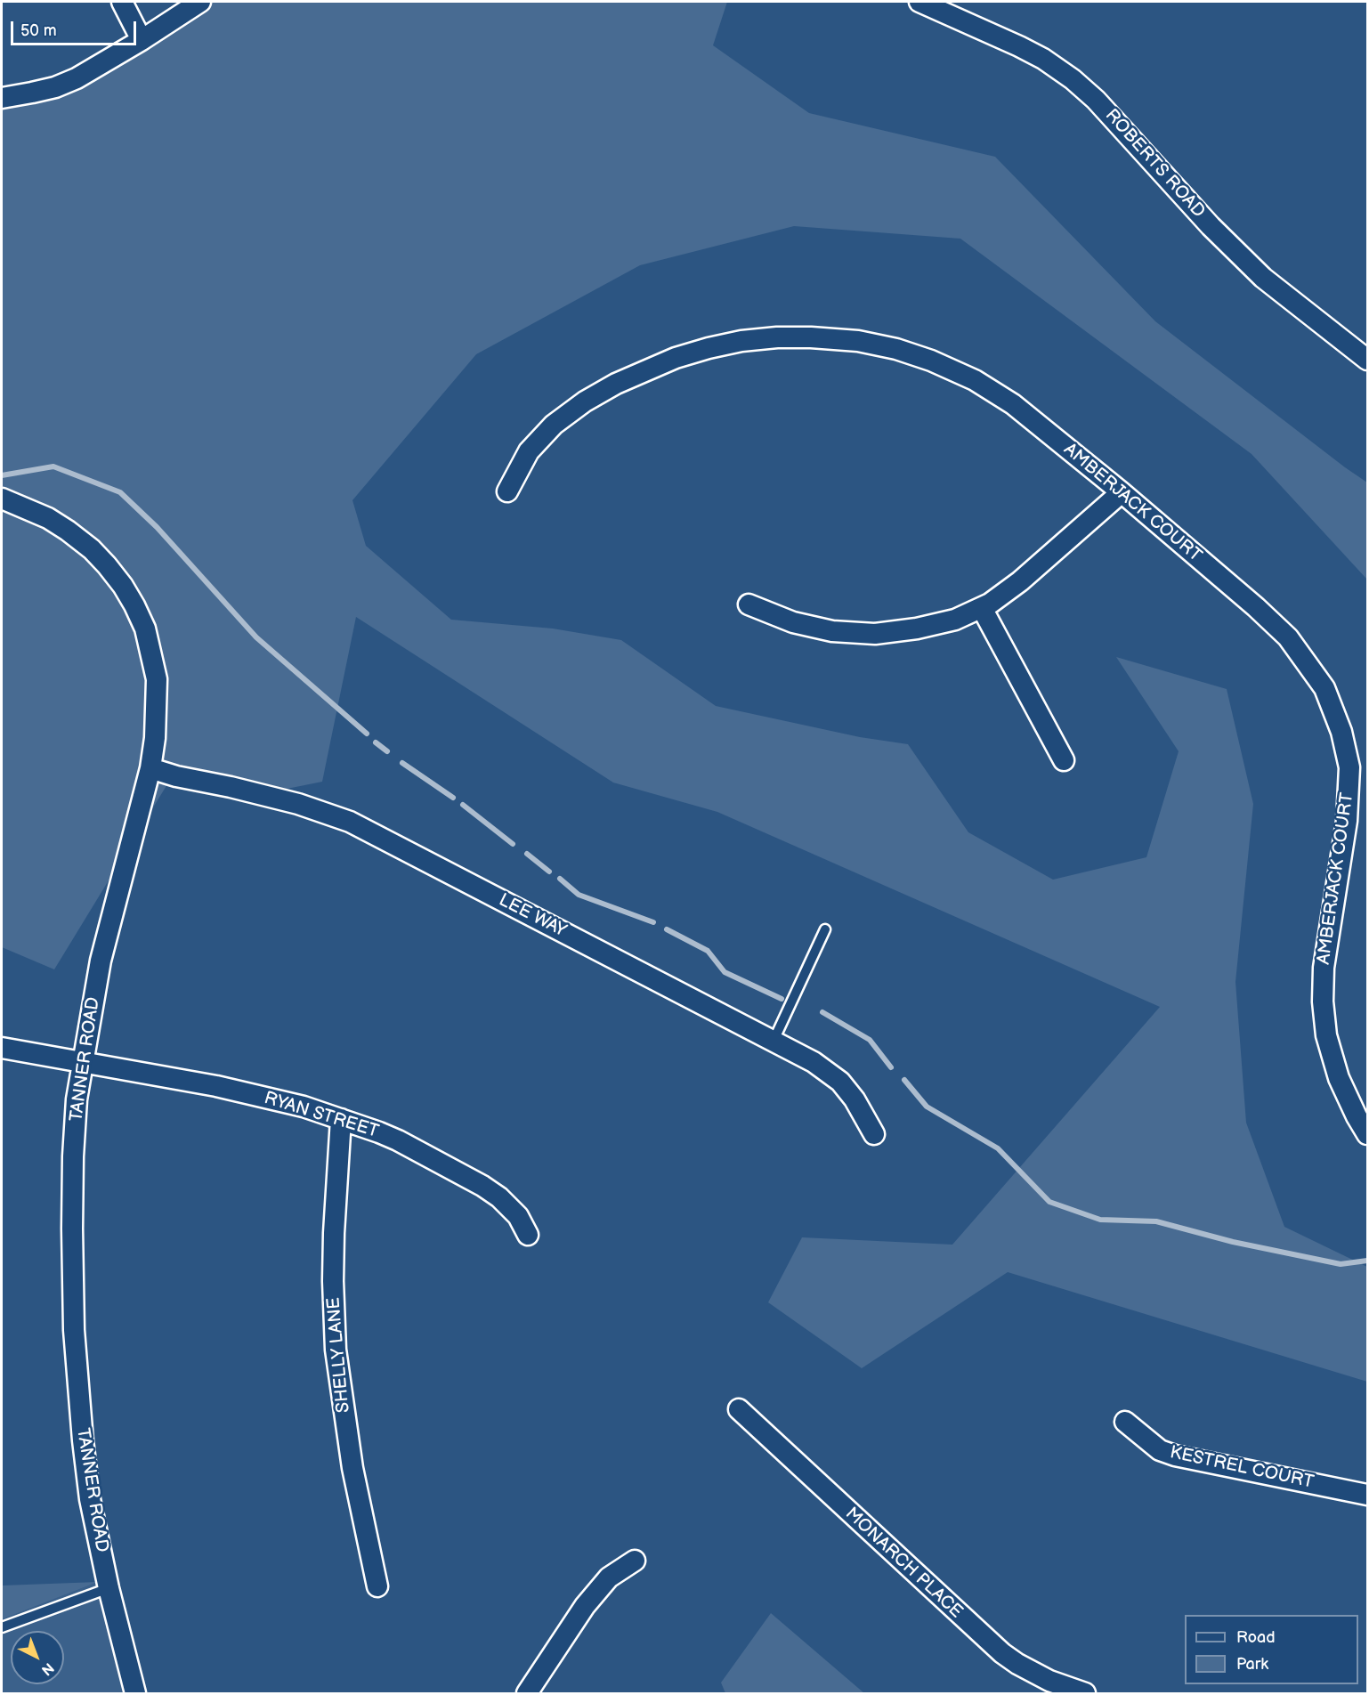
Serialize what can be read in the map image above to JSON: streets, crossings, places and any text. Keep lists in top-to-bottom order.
{
  "streets": {
    "street": [
      "ROBERTS ROAD",
      "AMBERJACK COURT",
      "LEE WAY",
      "TANNER ROAD",
      "RYAN STREET",
      "SHELLY LANE",
      "KESTREL COURT",
      "MONARCH PLACE"
    ]
  },
  "crossings": [
    ["LEE WAY", "TANNER ROAD"],
    ["TANNER ROAD", "RYAN STREET"],
    ["RYAN STREET", "SHELLY LANE"]
  ],
  "legend": ["Road", "Park"],
  "scale_bar": "50 m",
  "north": "bottom right"
}
